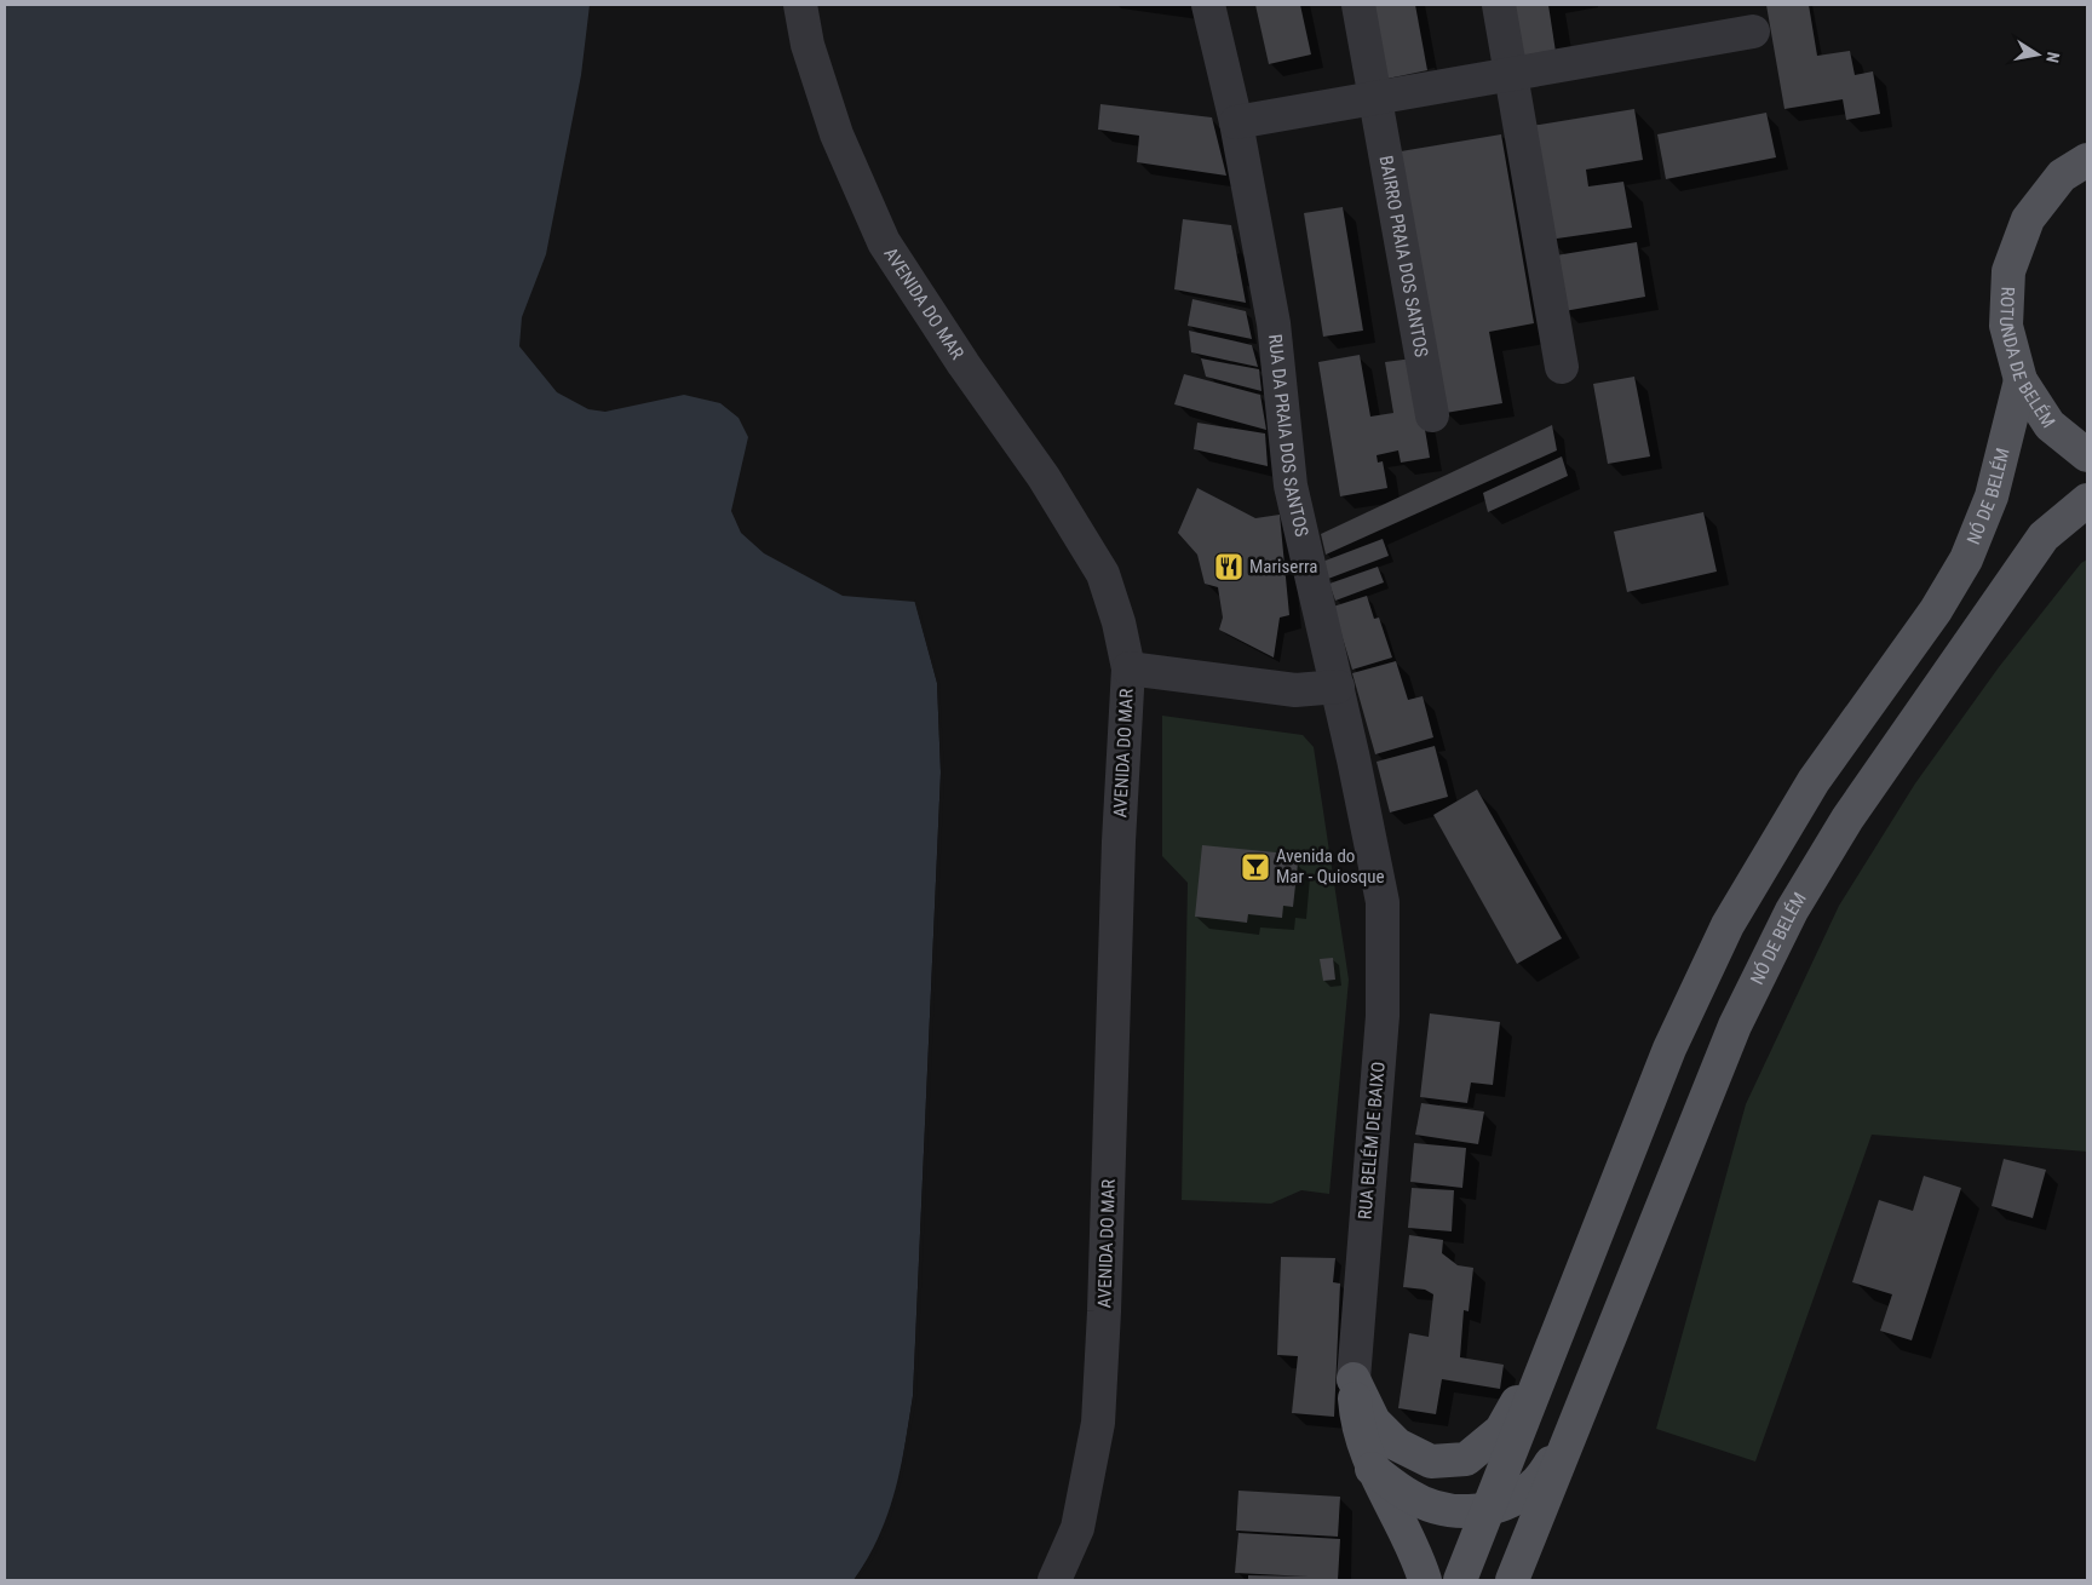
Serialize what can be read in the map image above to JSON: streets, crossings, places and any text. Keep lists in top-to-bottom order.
{
  "streets": {
    "main road": ["ROTUNDA DE BELÉM", "NÓ DE BELÉM"],
    "street": [
      "BAIRRO PRAIA DOS SANTOS",
      "AVENIDA DO MAR",
      "RUA DA PRAIA DOS SANTOS",
      "RUA BELÉM DE BAIXO"
    ]
  },
  "crossings": [
    ["ROTUNDA DE BELÉM", "NÓ DE BELÉM"],
    ["RUA DA PRAIA DOS SANTOS", "RUA BELÉM DE BAIXO"]
  ],
  "places": {
    "restaurant": ["Mariserra"],
    "bar": ["Avenida do Mar - Quiosque"]
  },
  "north": "right"
}
